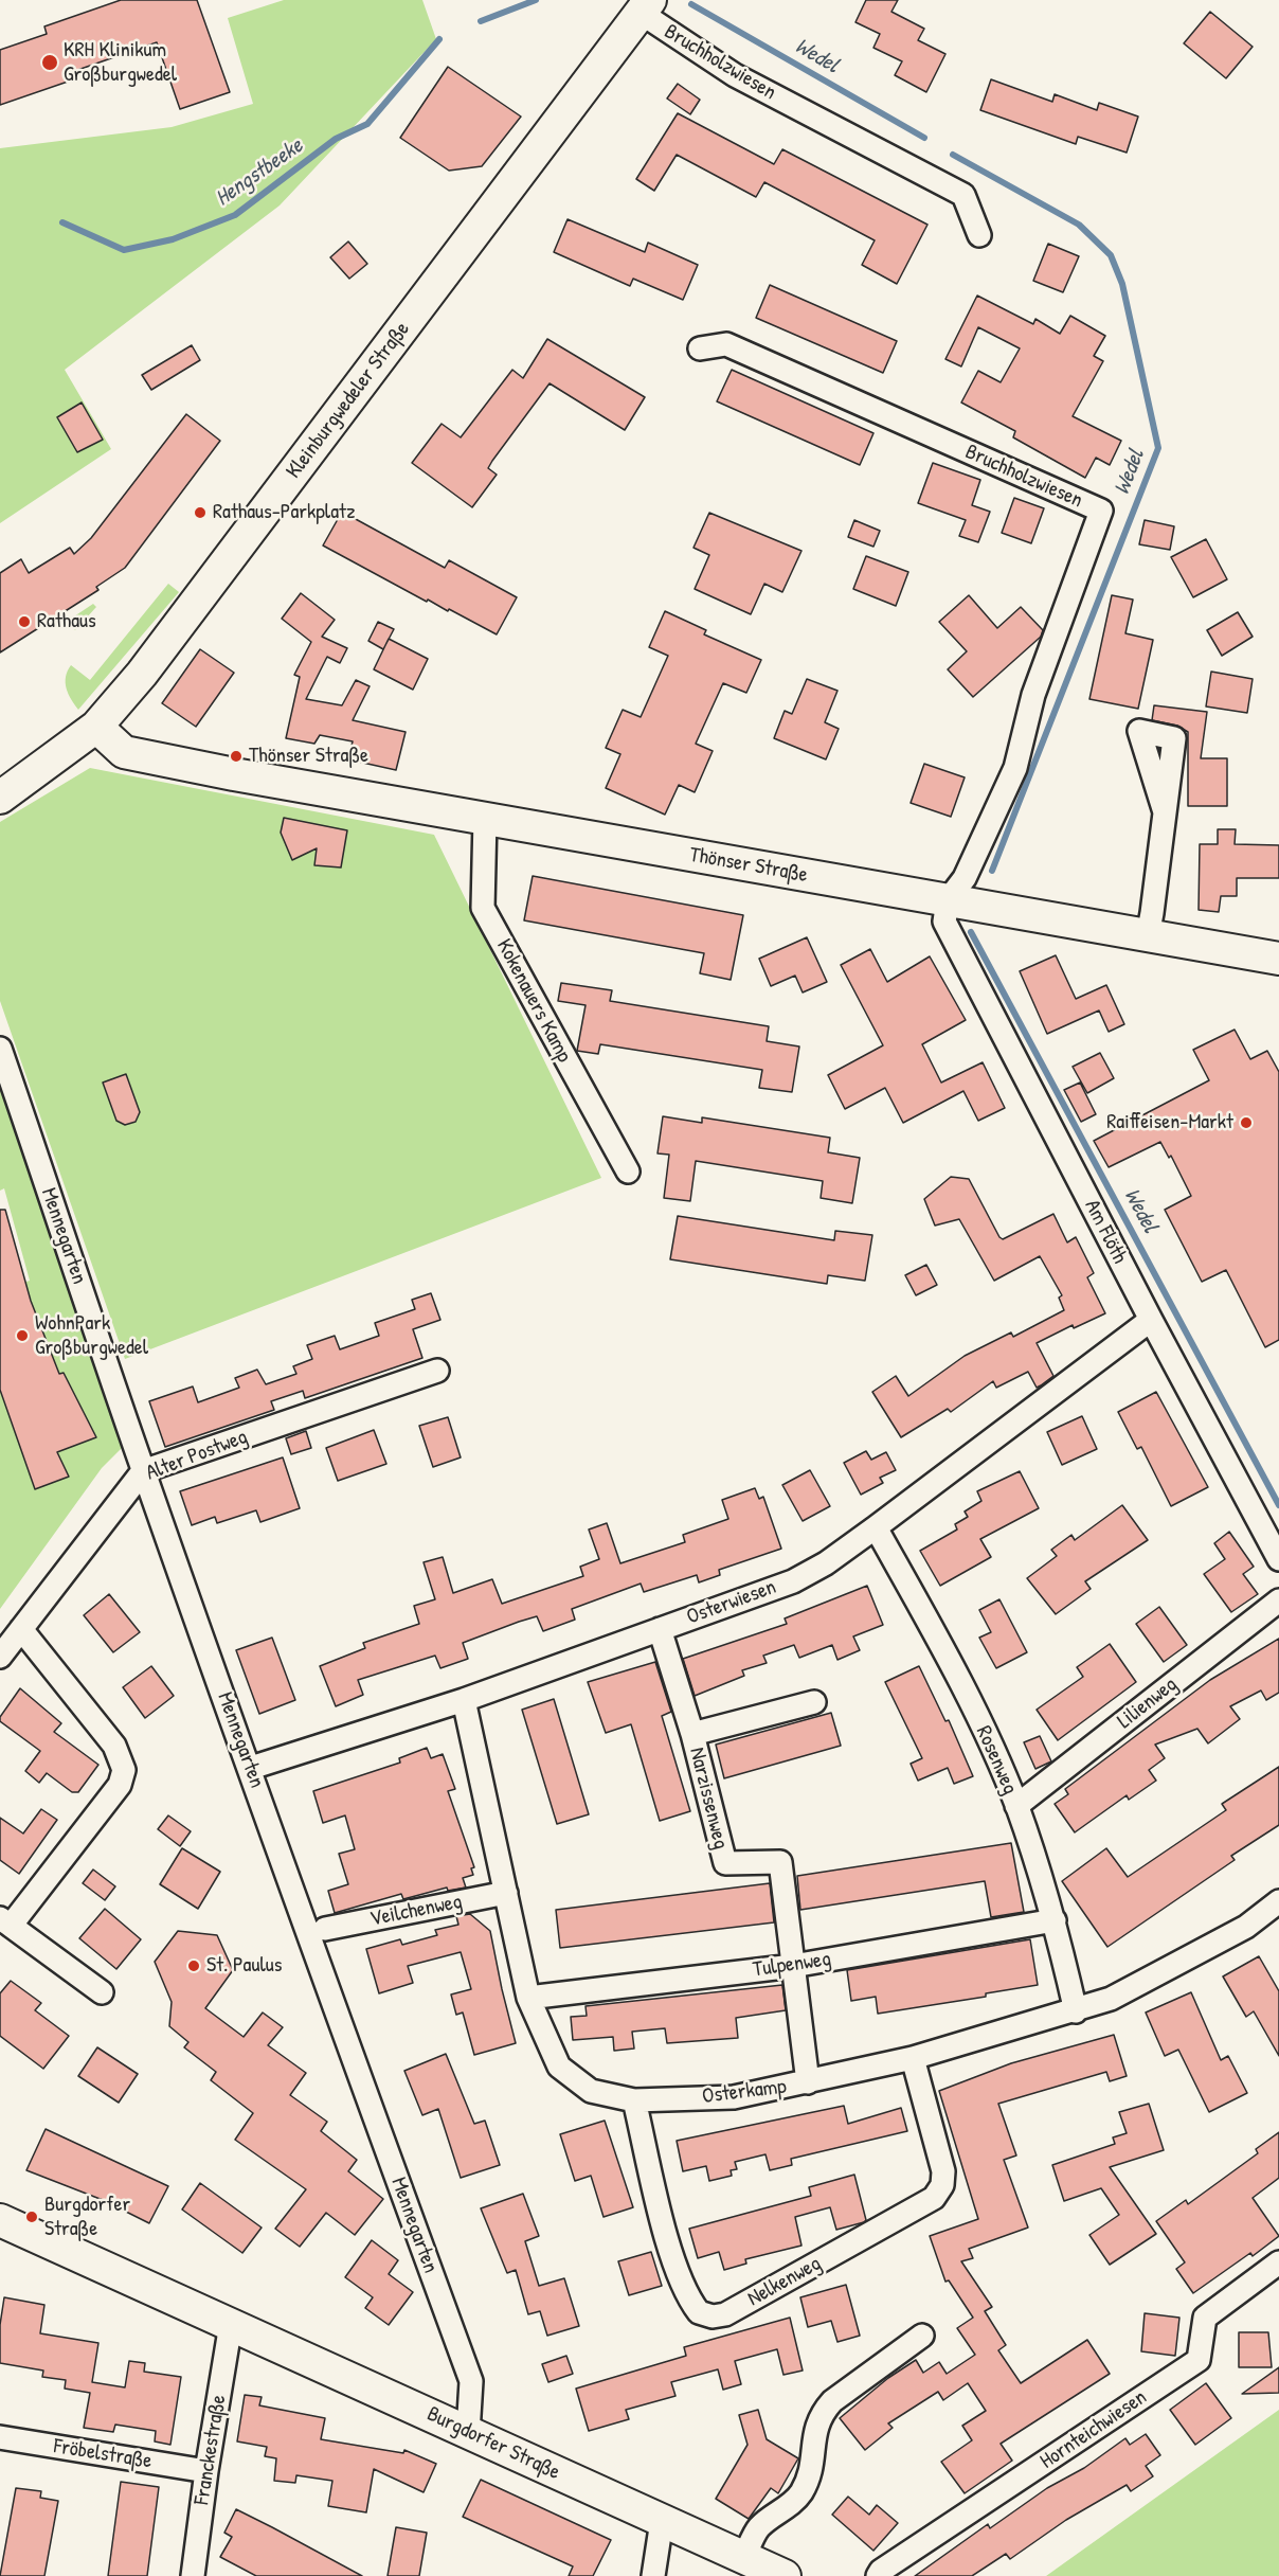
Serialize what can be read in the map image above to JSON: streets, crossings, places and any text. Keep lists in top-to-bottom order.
{
  "streets": {
    "street": [
      "Bruchholzwiesen",
      "Kleinburgwedeler Straße",
      "Thönser Straße",
      "Kokenauers Kamp",
      "Am Flöth",
      "Mennegarten",
      "Alter Postweg",
      "Osterwiesen",
      "Lilienweg",
      "Rosenweg",
      "Narzissenweg",
      "Veilchenweg",
      "Tulpenweg",
      "Osterkamp",
      "Nelkenweg",
      "Hornteichwiesen",
      "Burgdorfer Straße",
      "Franckestraße",
      "Fröbelstraße"
    ]
  },
  "crossings": [
    ["Bruchholzwiesen", "Kleinburgwedeler Straße"],
    ["Bruchholzwiesen", "Thönser Straße"],
    ["Bruchholzwiesen", "Am Flöth"],
    ["Kleinburgwedeler Straße", "Thönser Straße"],
    ["Thönser Straße", "Kokenauers Kamp"],
    ["Thönser Straße", "Am Flöth"],
    ["Am Flöth", "Osterwiesen"],
    ["Mennegarten", "Alter Postweg"],
    ["Mennegarten", "Osterwiesen"],
    ["Mennegarten", "Burgdorfer Straße"],
    ["Osterwiesen", "Rosenweg"],
    ["Osterwiesen", "Narzissenweg"],
    ["Osterwiesen", "Osterkamp"],
    ["Lilienweg", "Rosenweg"],
    ["Rosenweg", "Tulpenweg"],
    ["Rosenweg", "Osterkamp"],
    ["Narzissenweg", "Tulpenweg"],
    ["Veilchenweg", "Osterkamp"],
    ["Tulpenweg", "Osterkamp"],
    ["Osterkamp", "Nelkenweg"],
    ["Burgdorfer Straße", "Franckestraße"],
    ["Franckestraße", "Fröbelstraße"]
  ],
  "water": ["Wedel", "Hengstbeeke"],
  "places": [
    "KRH Klinikum Großburgwedel",
    "Rathaus-Parkplatz",
    "Rathaus",
    "Thönser Straße",
    "Raiffeisen-Markt",
    "WohnPark Großburgwedel",
    "St. Paulus",
    "Burgdorfer Straße"
  ]
}
